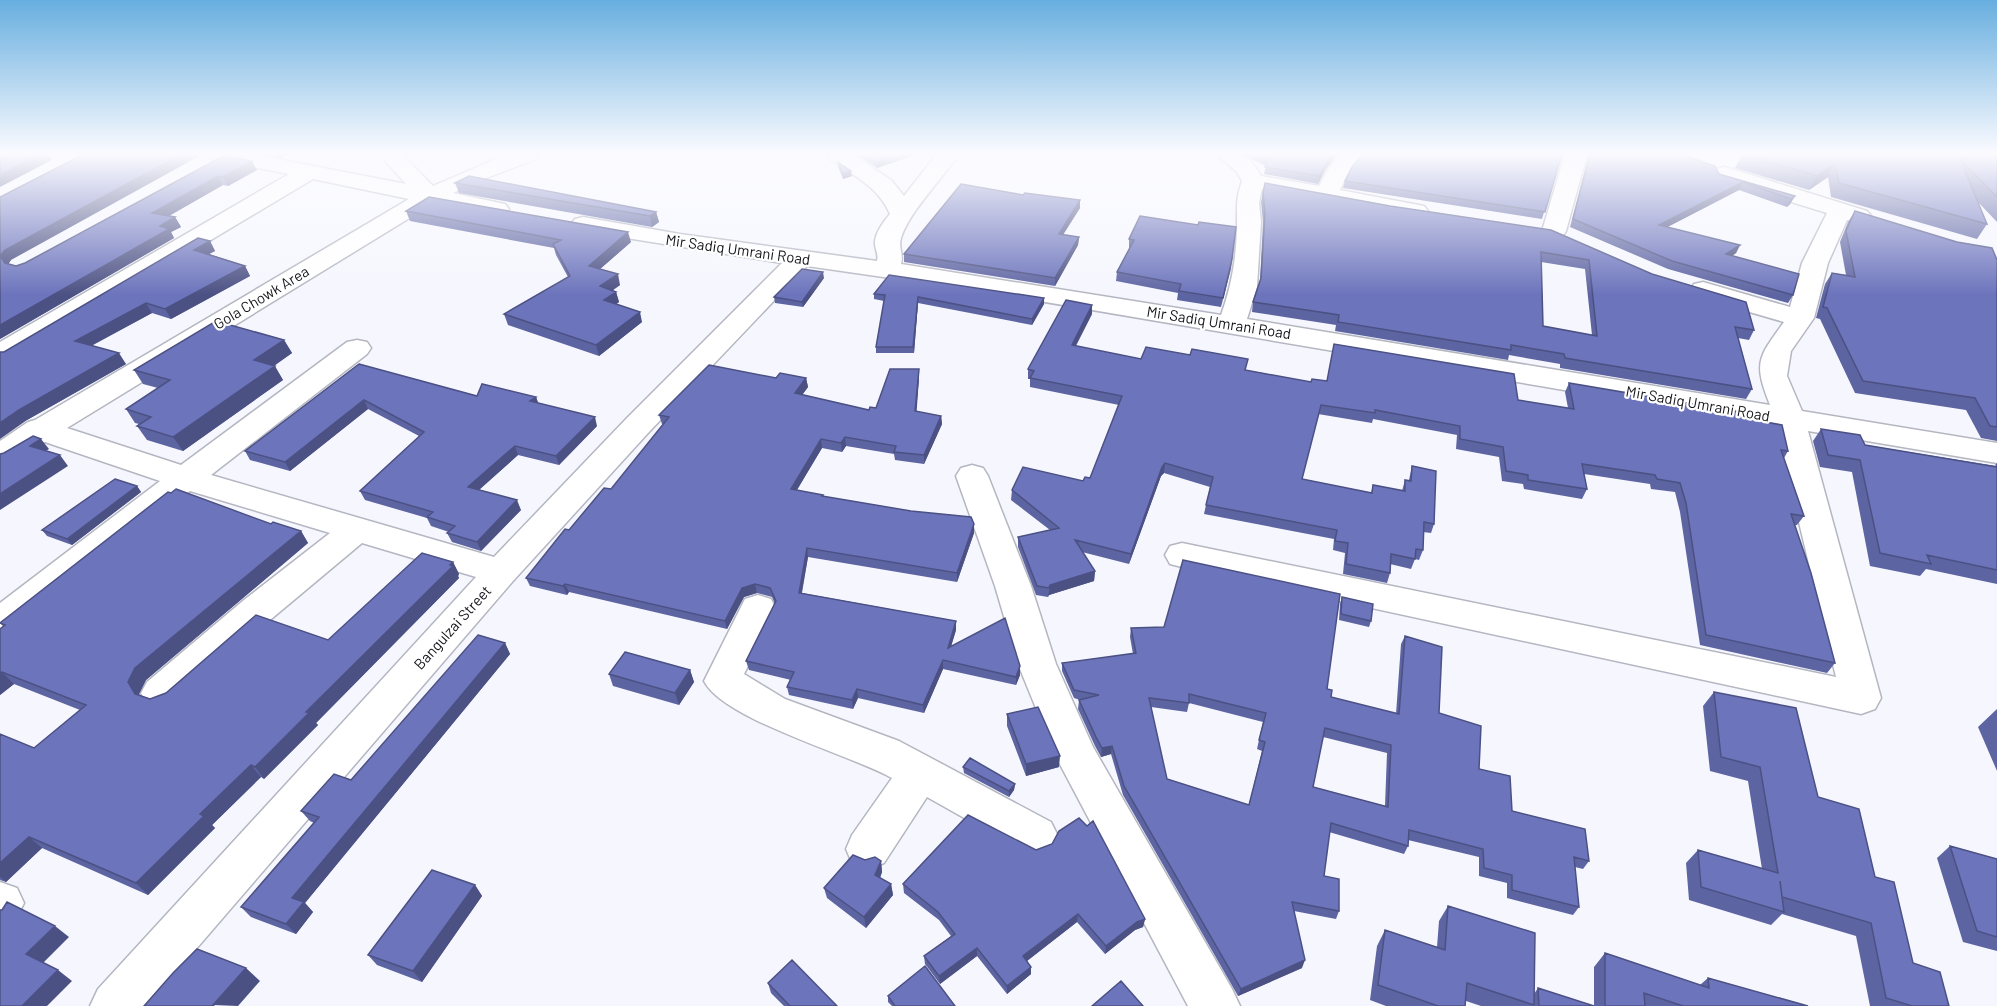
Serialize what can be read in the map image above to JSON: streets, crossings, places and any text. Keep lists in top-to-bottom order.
{
  "streets": {
    "street": ["Mir Sadiq Umrani Road", "Gola Chowk Area", "Bangulzai Street"]
  },
  "crossings": [
    ["Mir Sadiq Umrani Road", "Bangulzai Street"]
  ]
}
